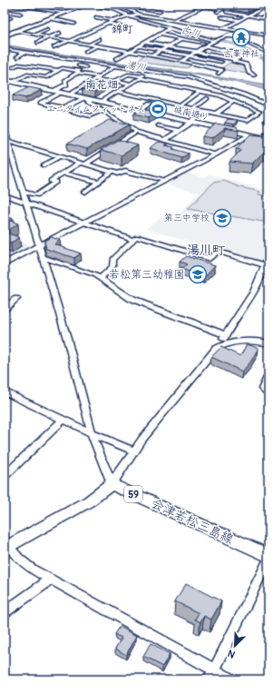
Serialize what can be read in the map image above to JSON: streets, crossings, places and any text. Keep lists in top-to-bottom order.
{
  "streets": {
    "main road": ["城南通り", "59", "会津若松三島線"]
  },
  "crossings": [
    ["59", "会津若松三島線"]
  ],
  "districts": ["錦町", "南花畑", "湯川町"],
  "water": ["古川", "湯川"],
  "places": {
    "temple": ["古峯神社"],
    "sports": ["エニタイムフィットネス"],
    "school or university": ["第三中学校", "若松第三幼稚園"]
  },
  "north": "bottom left"
}
